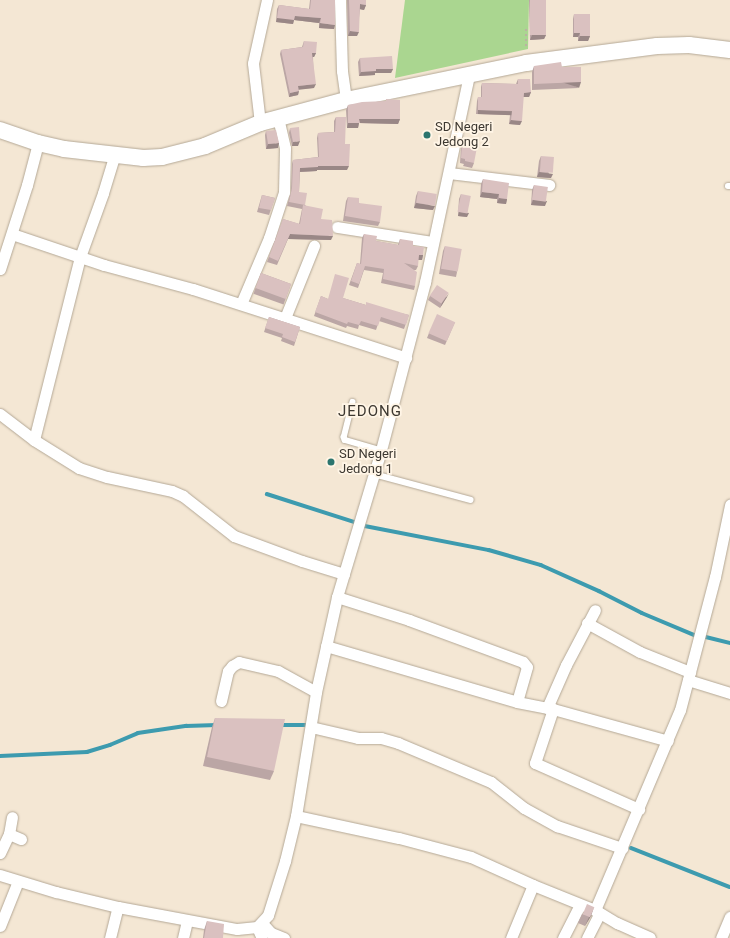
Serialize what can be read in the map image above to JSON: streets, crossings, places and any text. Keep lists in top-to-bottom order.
{
  "districts": ["JEDONG"],
  "places": ["SD Negeri Jedong 2", "SD Negeri Jedong 1"]
}
